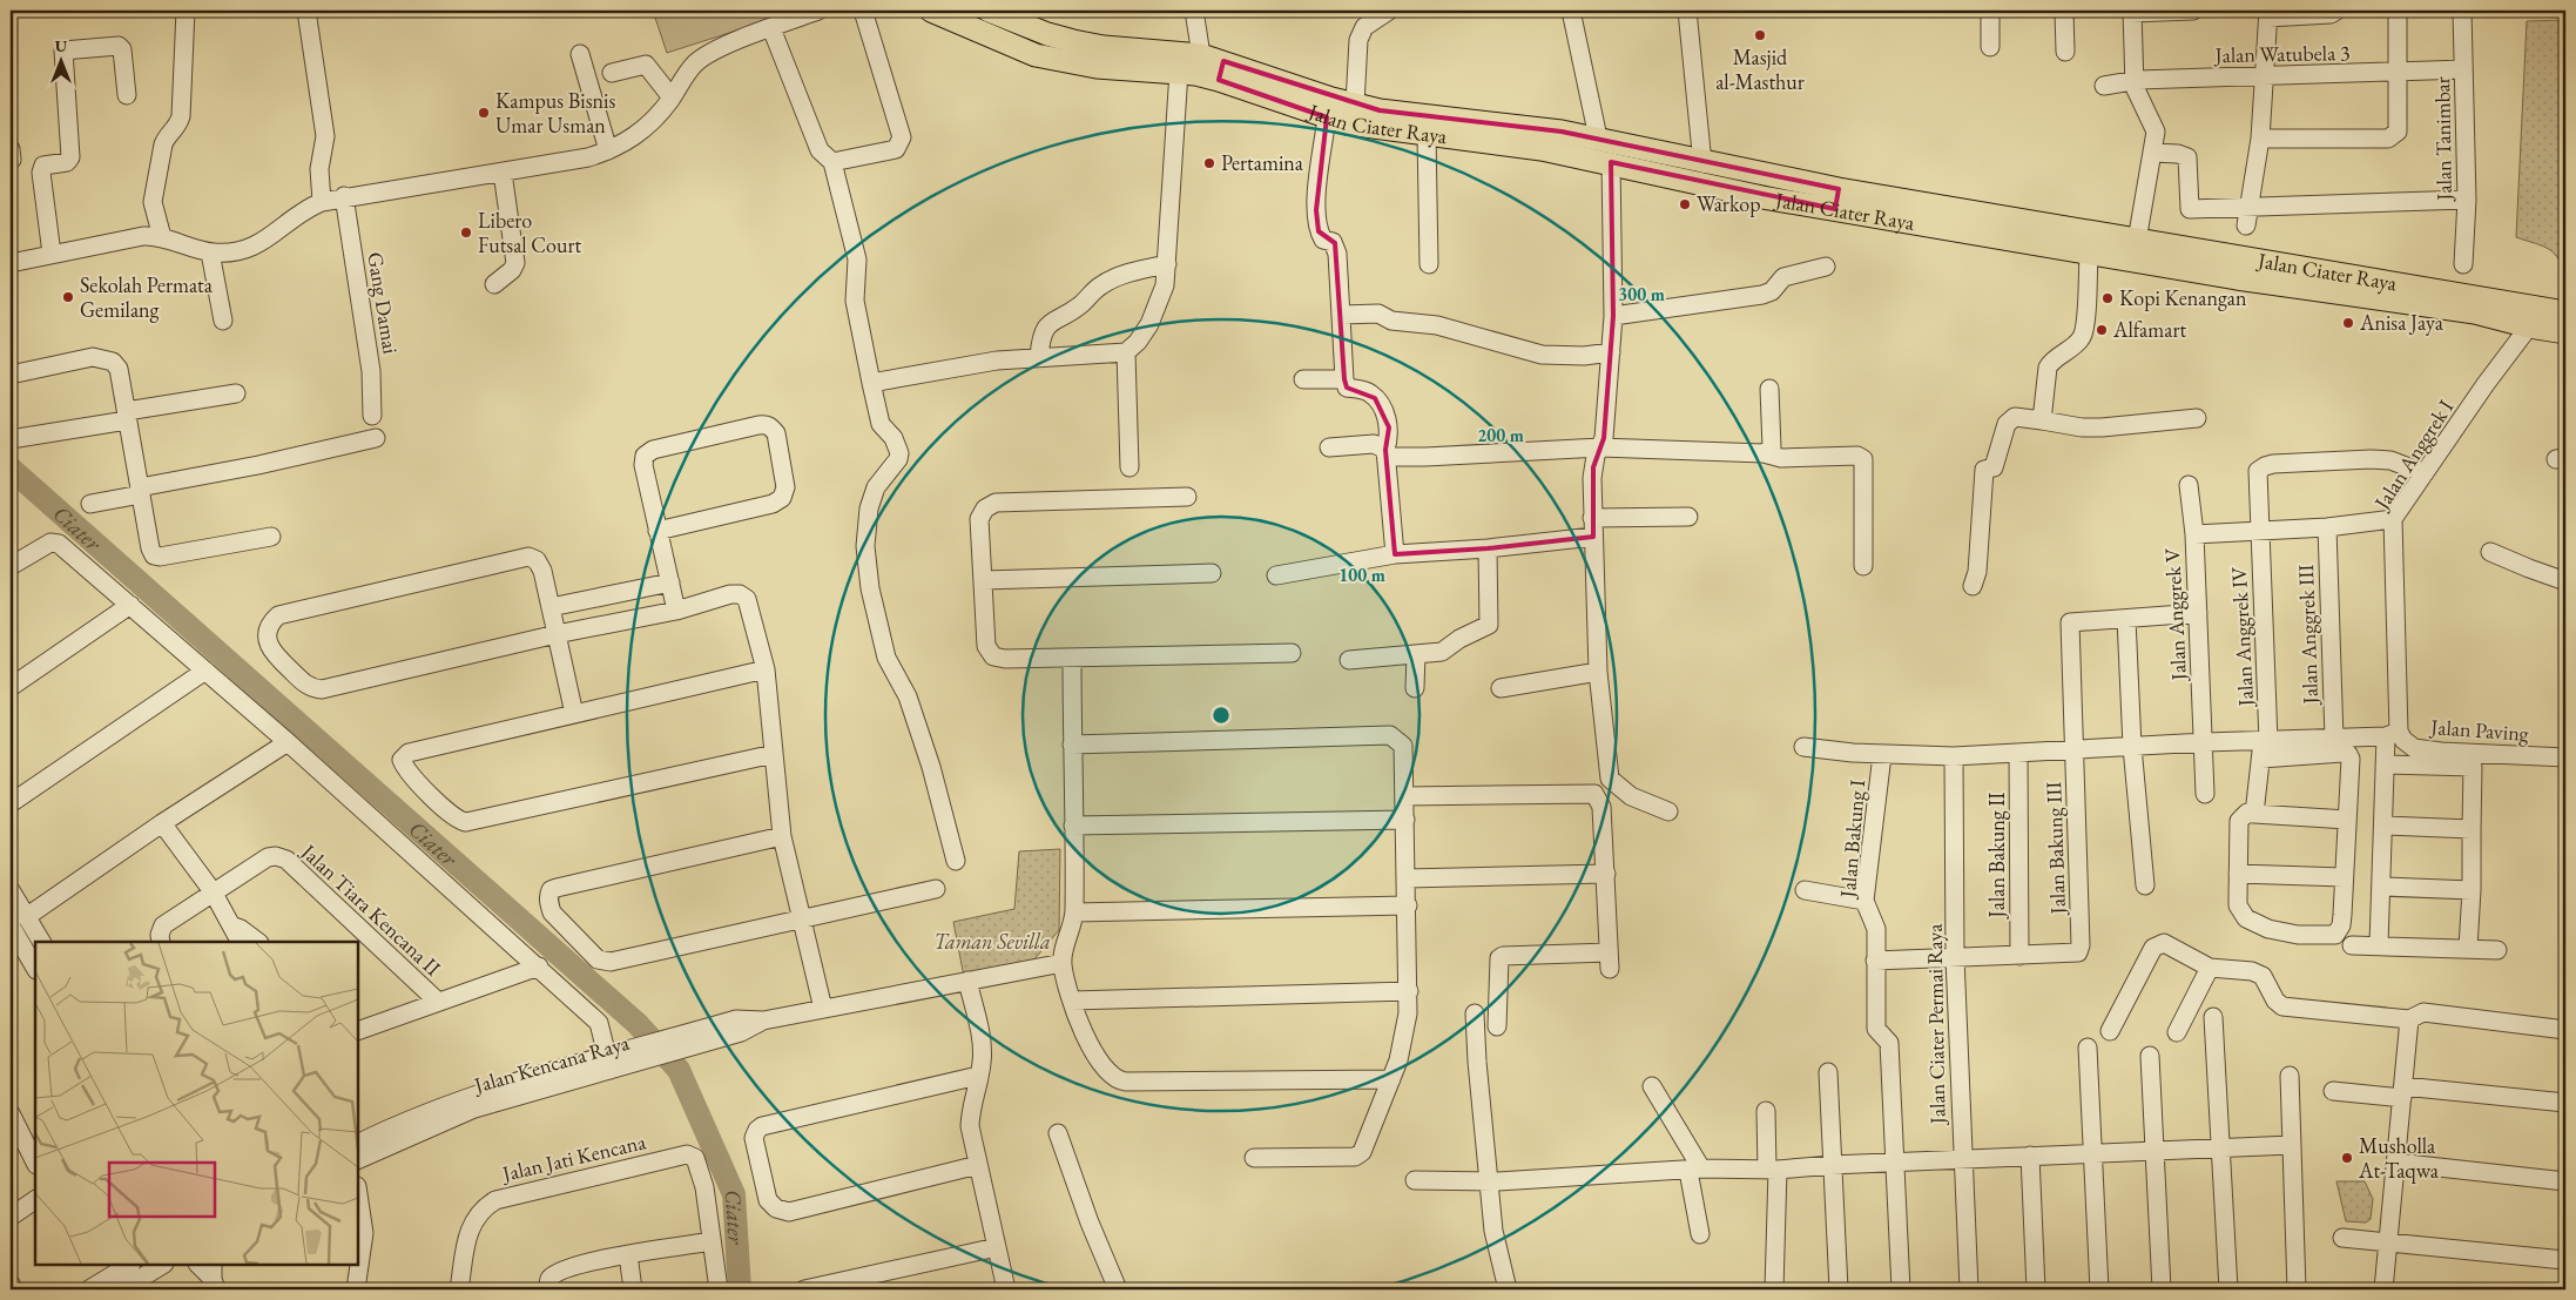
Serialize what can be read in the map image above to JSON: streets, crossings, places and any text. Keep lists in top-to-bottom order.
{
  "streets": {
    "main road": ["Jalan Ciater Raya"],
    "street": [
      "Jalan Watubela 3",
      "Jalan Tanimbar",
      "Gang Damai",
      "Jalan Anggrek I",
      "Jalan Anggrek V",
      "Jalan Anggrek III",
      "Jalan Anggrek IV",
      "Jalan Paving",
      "Jalan Bakung I",
      "Jalan Bakung III",
      "Jalan Bakung II",
      "Jalan Tiara Kencana II",
      "Jalan Ciater Permai Raya",
      "Jalan Kencana Raya",
      "Jalan Jati Kencana"
    ]
  },
  "crossings": [
    ["Jalan Watubela 3", "Jalan Tanimbar"],
    ["Jalan Ciater Raya", "Jalan Anggrek I"],
    ["Jalan Anggrek I", "Jalan Anggrek IV"],
    ["Jalan Anggrek I", "Jalan Paving"],
    ["Jalan Bakung III", "Jalan Bakung II"]
  ],
  "water": ["Ciater"],
  "parks": ["Taman Sevilla"],
  "places": [
    "Masjid al-Masthur",
    "Kampus Bisnis Umar Usman",
    "Pertamina",
    "Warkop",
    "Libero Futsal Court",
    "Sekolah Permata Gemilang",
    "Kopi Kenangan",
    "Anisa Jaya",
    "Alfamart",
    "Musholla At-Taqwa"
  ],
  "north": "top",
  "rings": ["300 m", "200 m", "100 m"]
}
